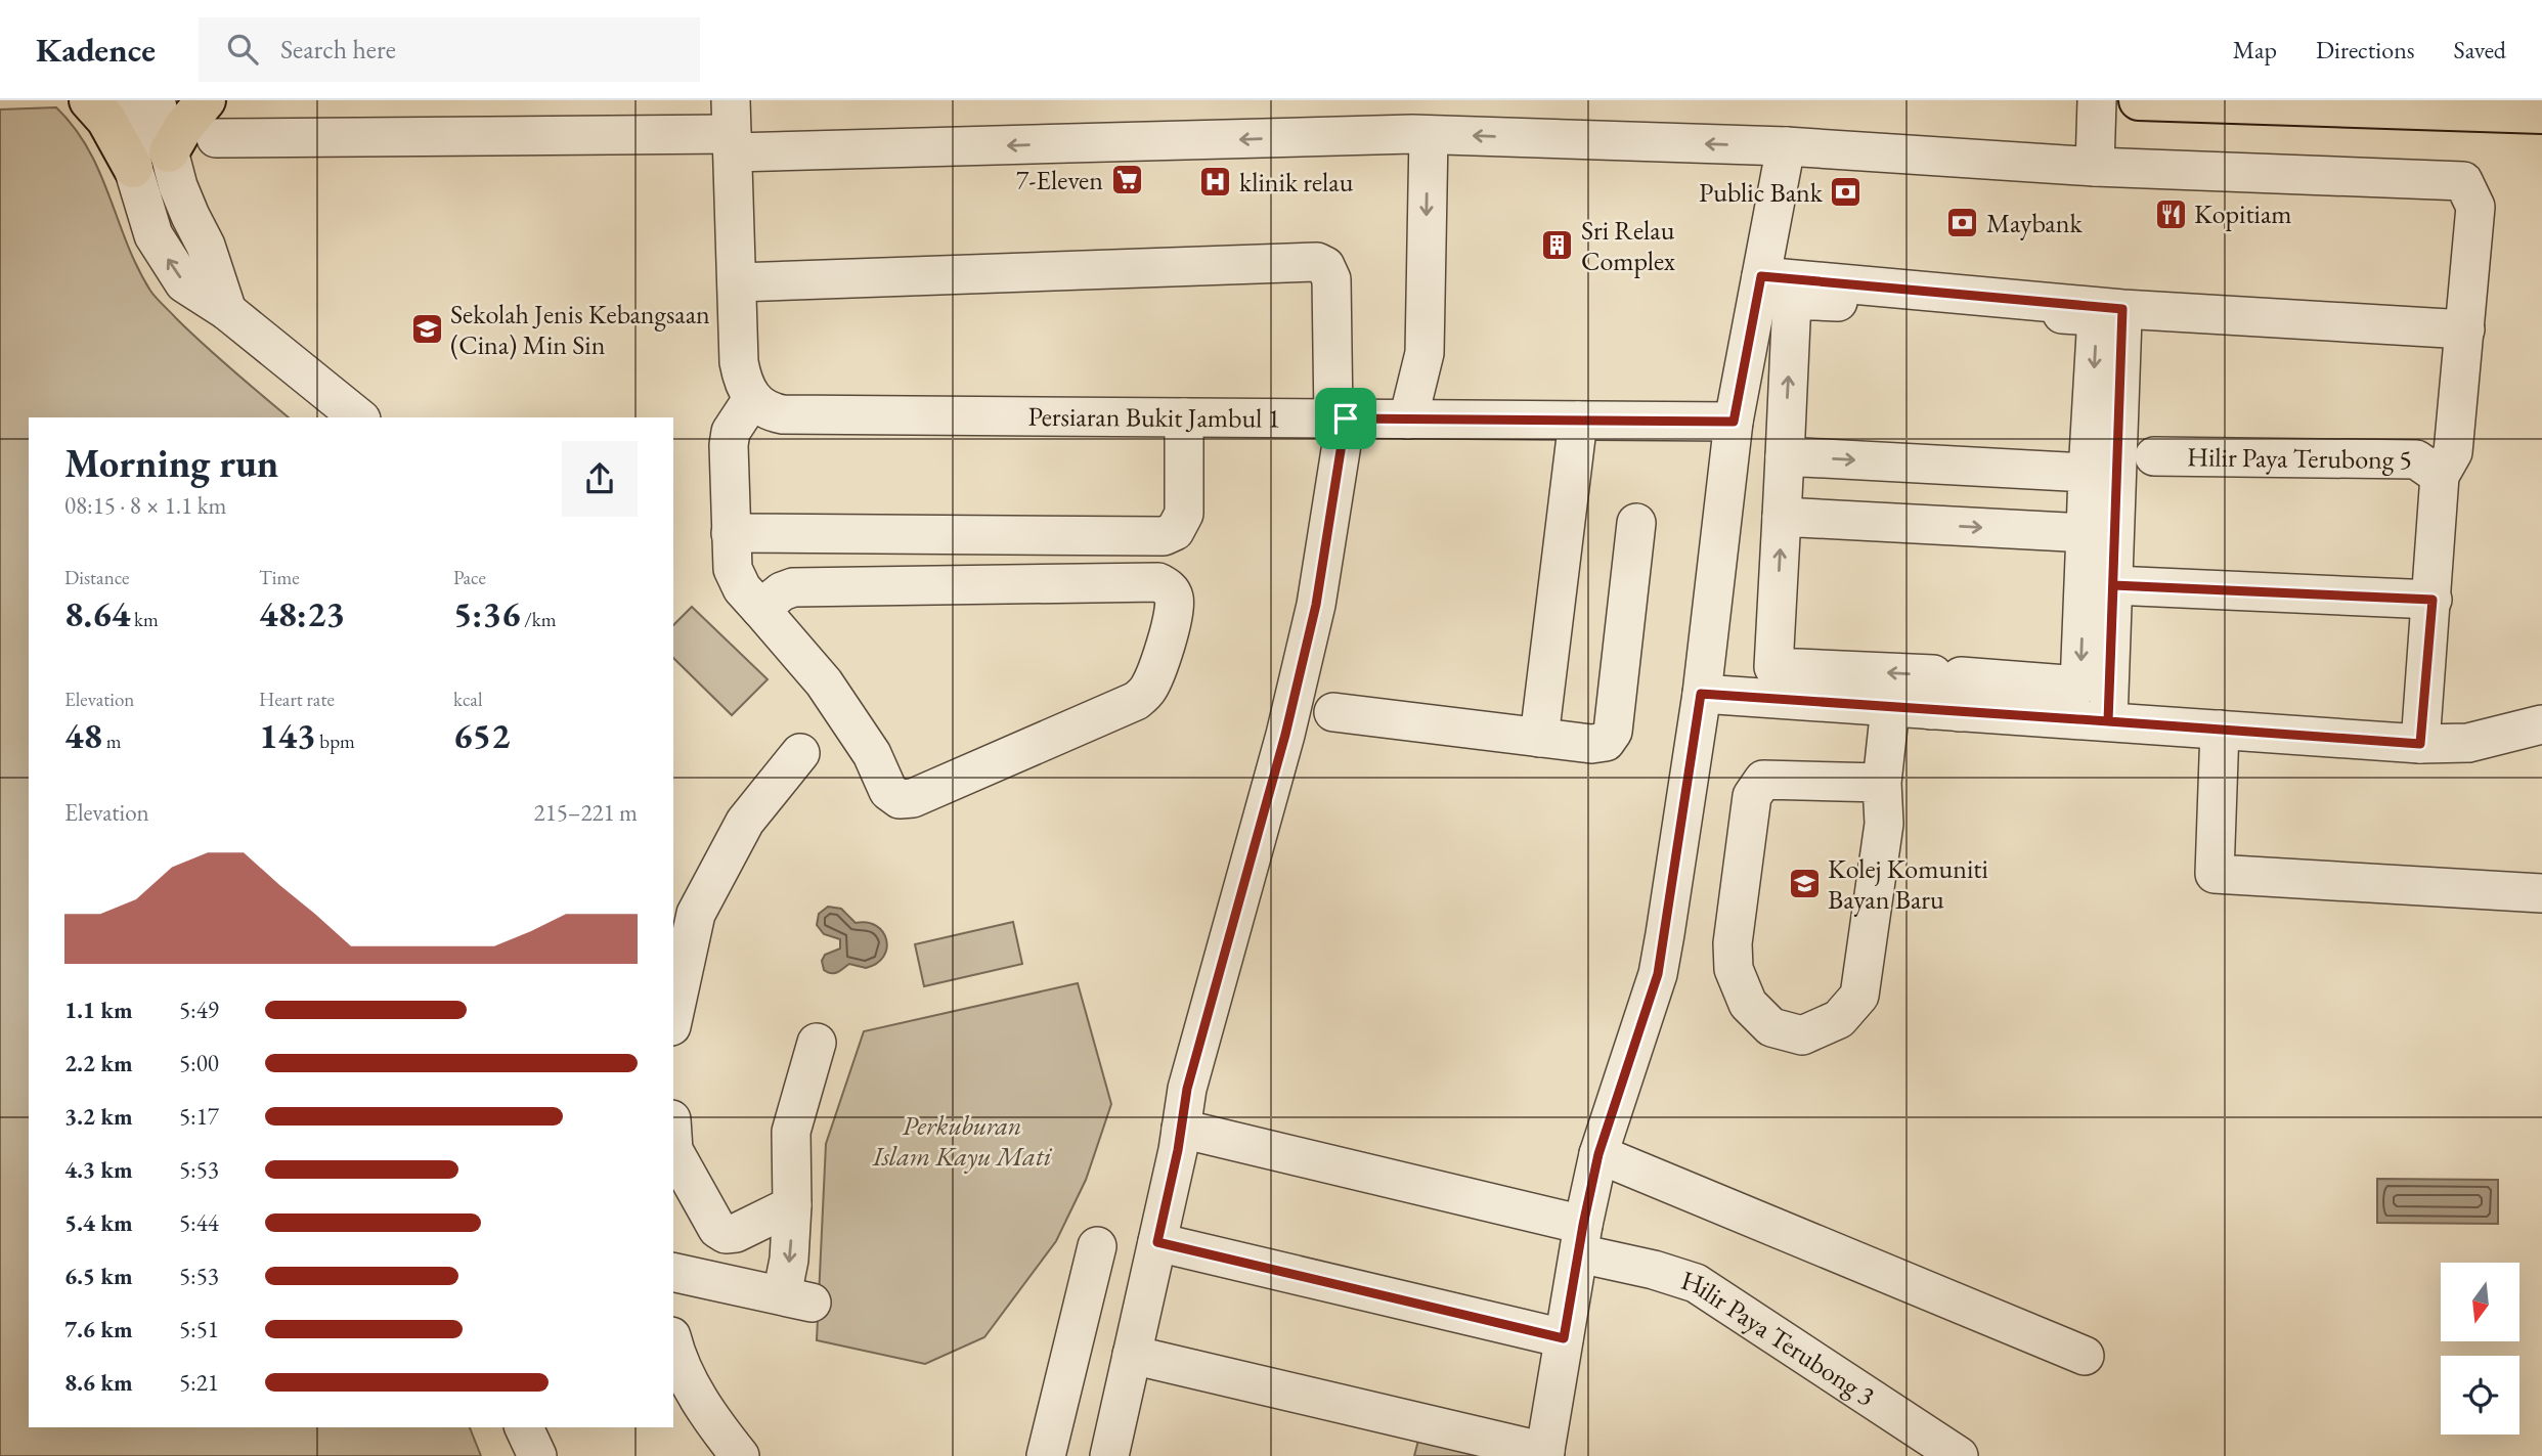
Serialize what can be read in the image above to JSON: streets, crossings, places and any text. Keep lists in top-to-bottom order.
{
  "streets": {
    "street": ["Persiaran Bukit Jambul 1", "Hilir Paya Terubong 5", "Hilir Paya Terubong 3"]
  },
  "parks": ["Perkuburan Islam Kayu Mati"],
  "places": {
    "supermarket": ["7-Eleven"],
    "hospital": ["klinik relau"],
    "bank": ["Public Bank", "Maybank"],
    "restaurant": ["Kopitiam"],
    "building": ["Sri Relau Complex"],
    "school or university": ["Sekolah Jenis Kebangsaan (Cina) Min Sin", "Kolej Komuniti Bayan Baru"]
  },
  "north": "bottom",
  "page": {
    "header": "Kadence",
    "search": "Search here",
    "nav": ["Map", "Directions", "Saved"],
    "heading": ["Morning run", "08:15 · 8 × 1.1 km"],
    "stats": [
      ["Distance", "8.64 km"],
      ["Time", "48:23"],
      ["Pace", "5:36 /km"],
      ["Elevation", "48 m"],
      ["Heart rate", "143 bpm"],
      ["kcal", "652"]
    ],
    "chart": ["Elevation", "215–221 m"],
    "list": [
      {
        "name": "1.1 km",
        "note": "5:49"
      },
      {
        "name": "2.2 km",
        "note": "5:00"
      },
      {
        "name": "3.2 km",
        "note": "5:17"
      },
      {
        "name": "4.3 km",
        "note": "5:53"
      },
      {
        "name": "5.4 km",
        "note": "5:44"
      },
      {
        "name": "6.5 km",
        "note": "5:53"
      },
      {
        "name": "7.6 km",
        "note": "5:51"
      },
      {
        "name": "8.6 km",
        "note": "5:21"
      }
    ]
  }
}
